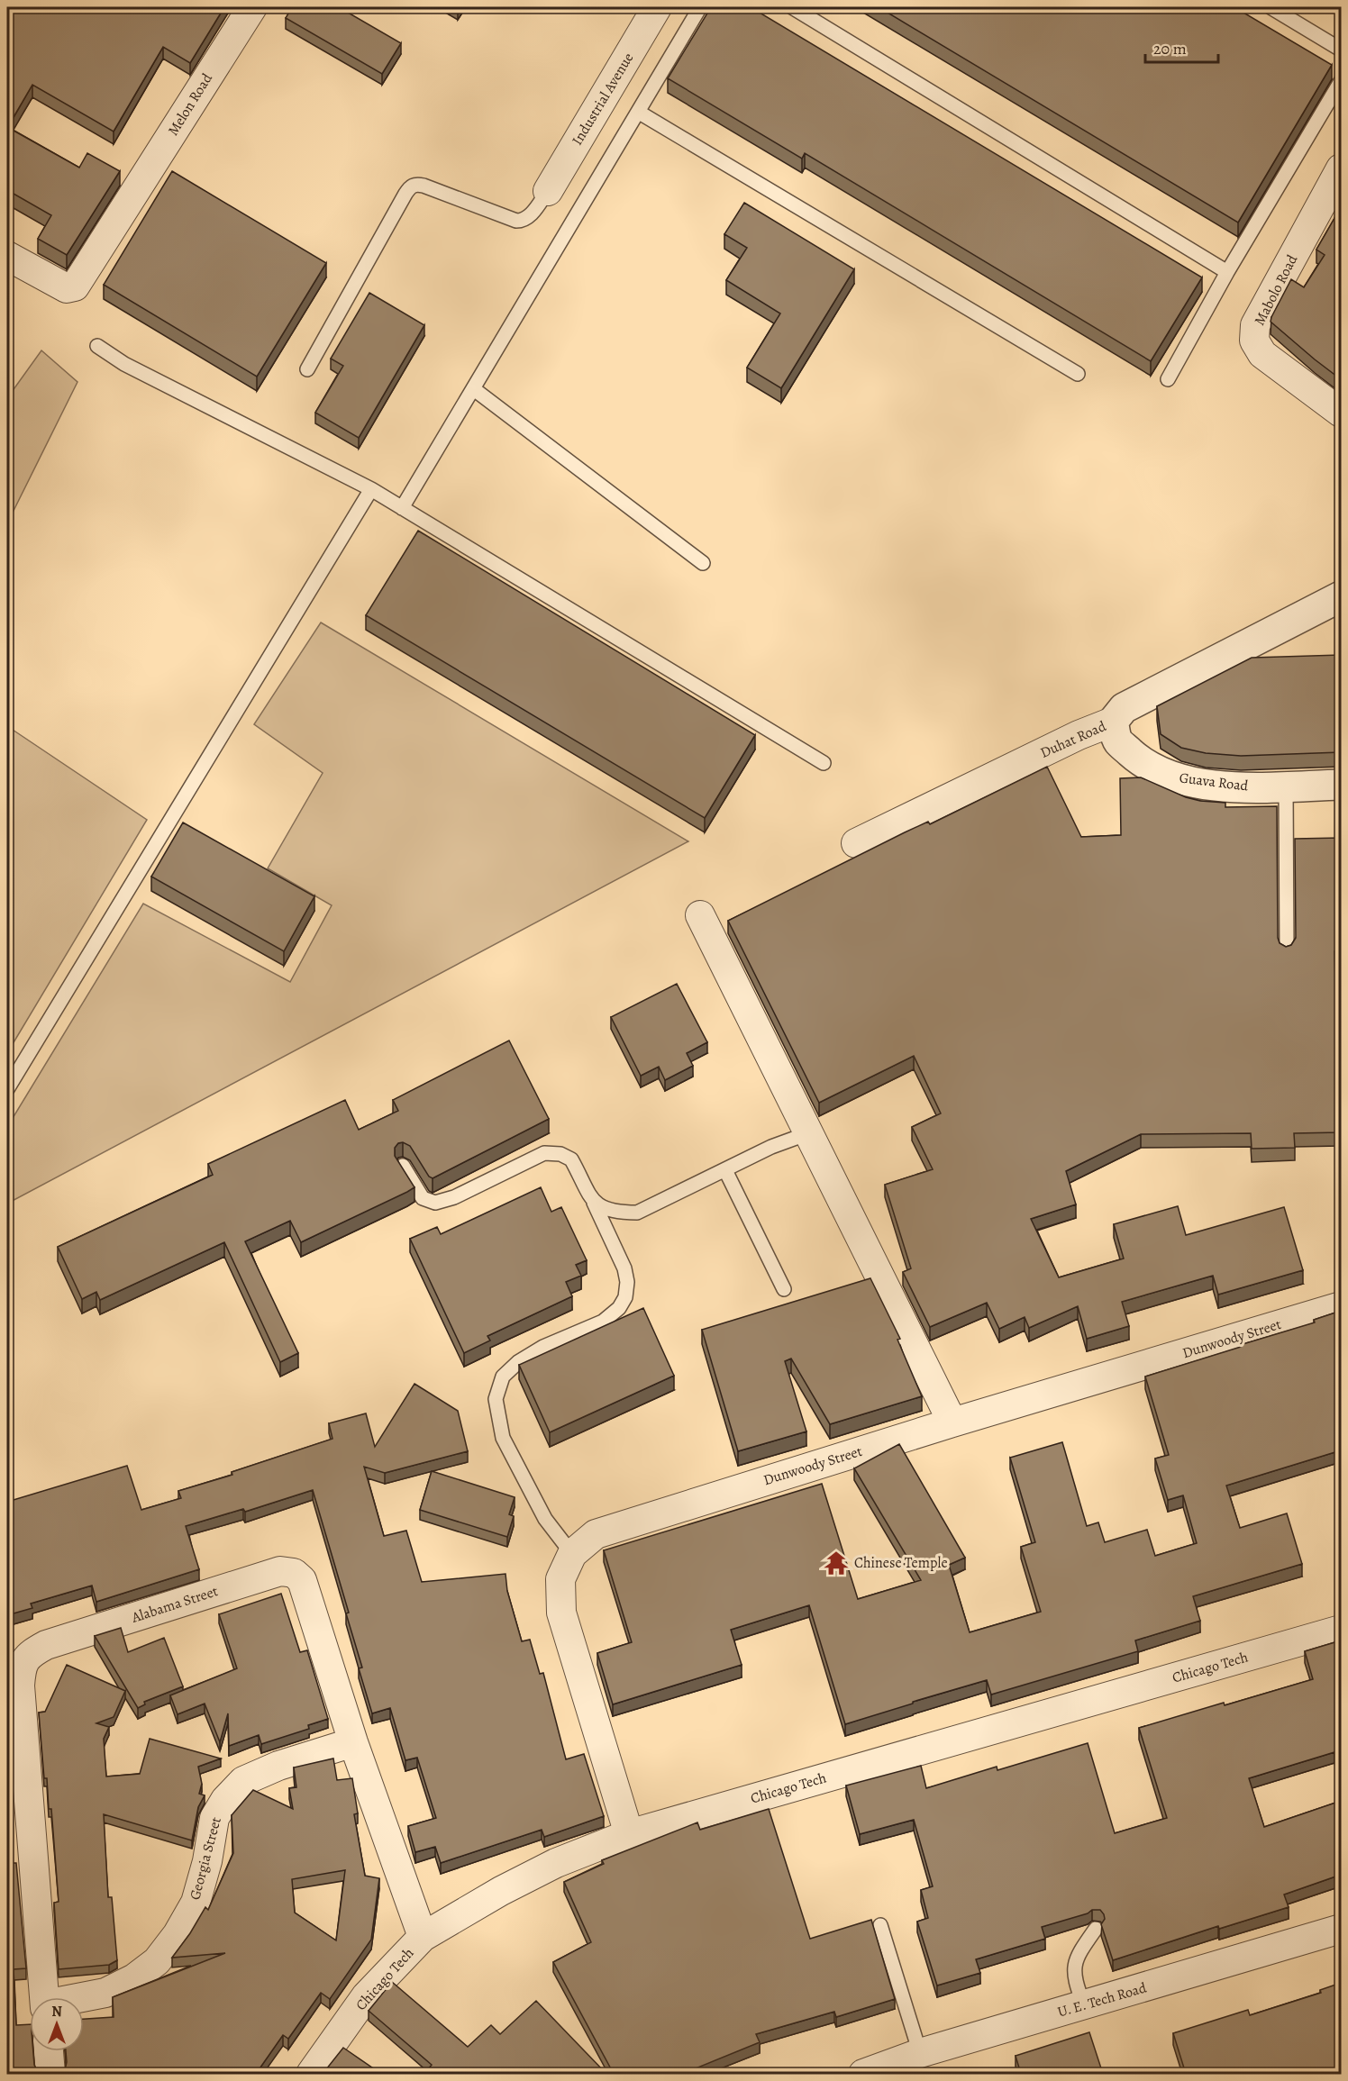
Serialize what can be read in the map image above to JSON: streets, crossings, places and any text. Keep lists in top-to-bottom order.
{
  "streets": {
    "street": [
      "Industrial Avenue",
      "Melon Road",
      "Mabolo Road",
      "Duhat Road",
      "Guava Road",
      "Dunwoody Street",
      "Alabama Street",
      "Chicago Tech",
      "Georgia Street",
      "U. E. Tech Road"
    ]
  },
  "crossings": [
    ["Duhat Road", "Guava Road"],
    ["Dunwoody Street", "Chicago Tech"],
    ["Alabama Street", "Chicago Tech"],
    ["Alabama Street", "Georgia Street"]
  ],
  "places": {
    "temple": ["Chinese Temple"]
  },
  "scale_bar": "20 m",
  "north": "top"
}
